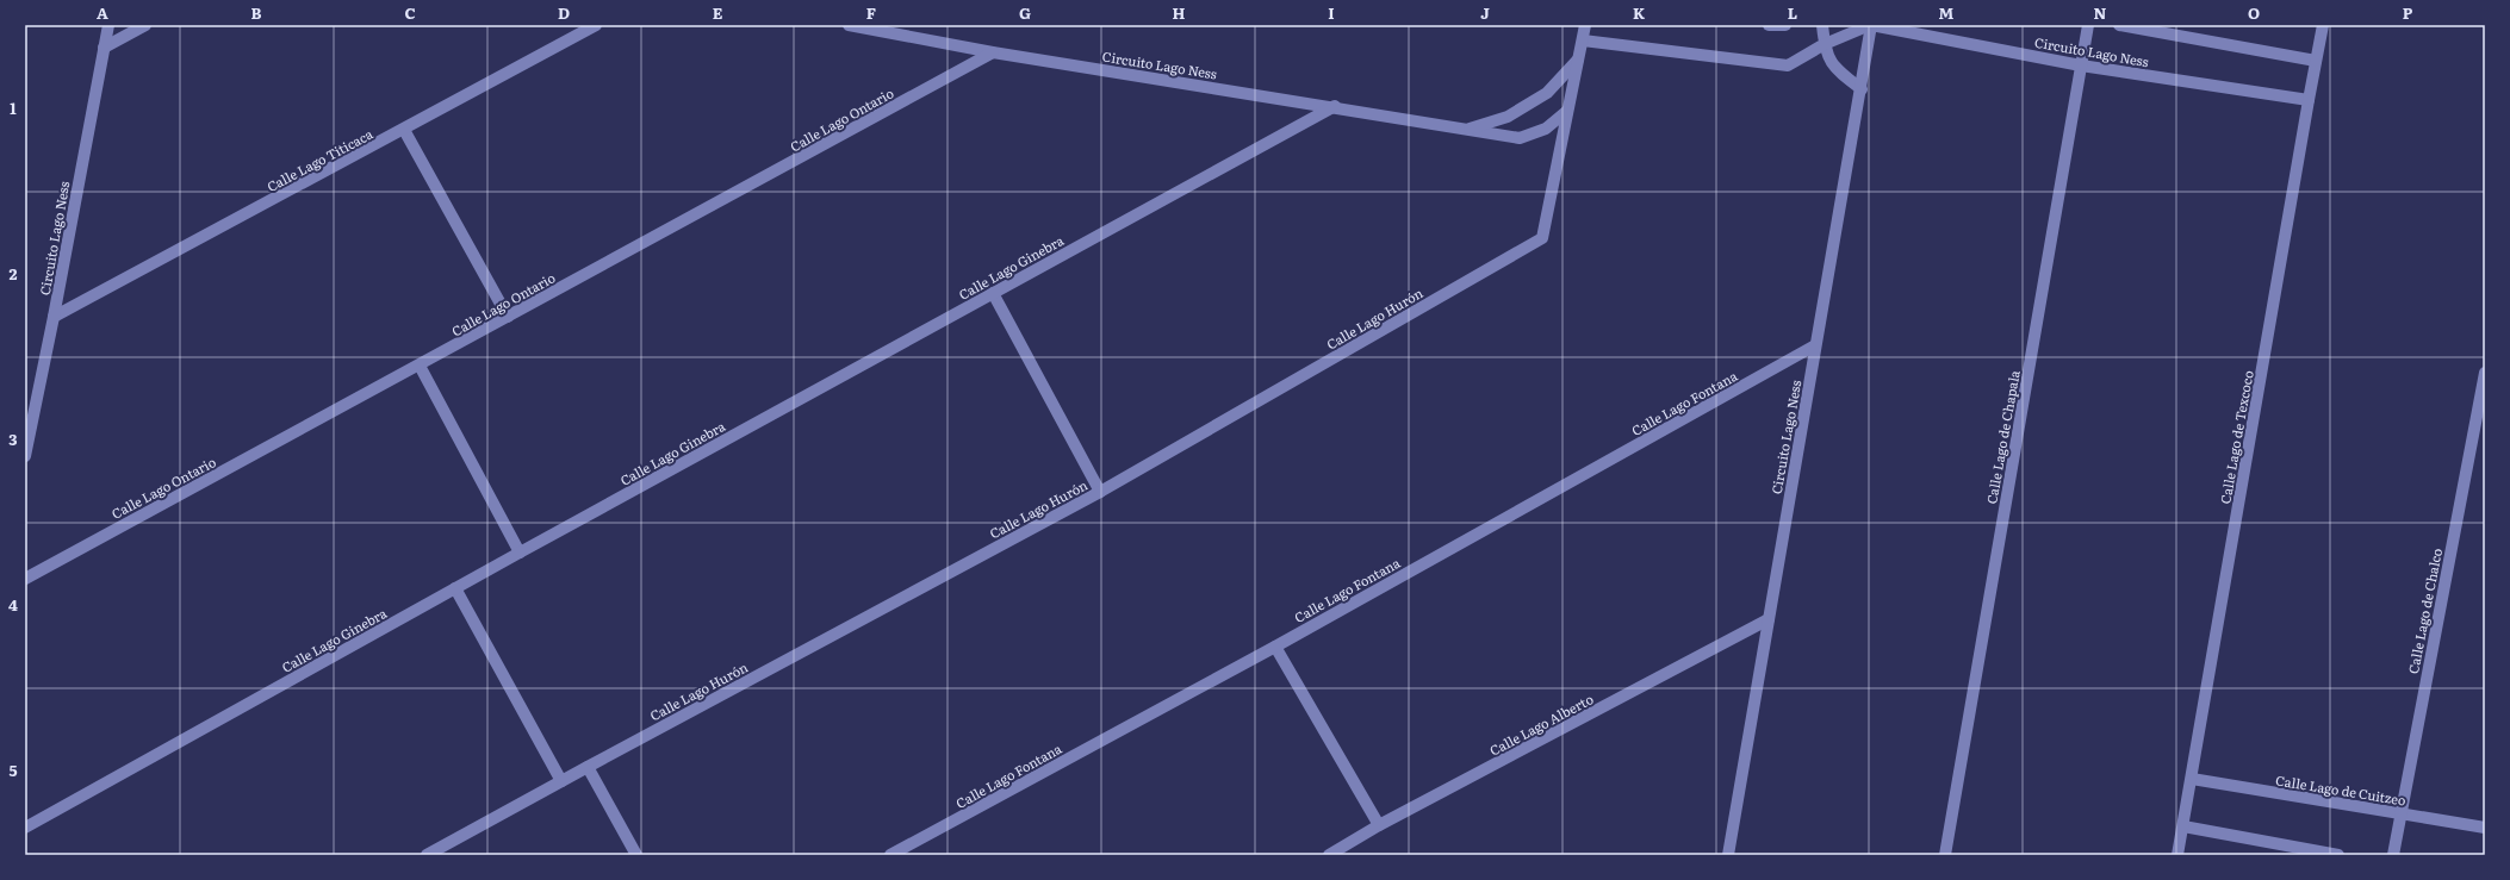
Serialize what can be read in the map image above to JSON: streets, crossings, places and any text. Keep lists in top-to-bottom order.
{
  "streets": {
    "street": [
      "Circuito Lago Ness",
      "Calle Lago Ontario",
      "Calle Lago Titicaca",
      "Calle Lago Ginebra",
      "Calle Lago Hurón",
      "Calle Lago Fontana",
      "Calle Lago de Chapala",
      "Calle Lago de Texcoco",
      "Calle Lago de Chalco",
      "Calle Lago Alberto",
      "Calle Lago de Cuitzeo"
    ]
  },
  "crossings": [
    ["Circuito Lago Ness", "Calle Lago Ontario"],
    ["Circuito Lago Ness", "Calle Lago Titicaca"],
    ["Circuito Lago Ness", "Calle Lago Ginebra"],
    ["Circuito Lago Ness", "Calle Lago Hurón"],
    ["Circuito Lago Ness", "Calle Lago Fontana"],
    ["Circuito Lago Ness", "Calle Lago de Chapala"],
    ["Circuito Lago Ness", "Calle Lago de Texcoco"],
    ["Circuito Lago Ness", "Calle Lago Alberto"],
    ["Calle Lago de Texcoco", "Calle Lago de Cuitzeo"],
    ["Calle Lago de Chalco", "Calle Lago de Cuitzeo"]
  ],
  "grid": {
    "columns": [
      "A",
      "B",
      "C",
      "D",
      "E",
      "F",
      "G",
      "H",
      "I",
      "J",
      "K",
      "L",
      "M",
      "N",
      "O",
      "P"
    ],
    "rows": [
      "1",
      "2",
      "3",
      "4",
      "5"
    ]
  }
}
